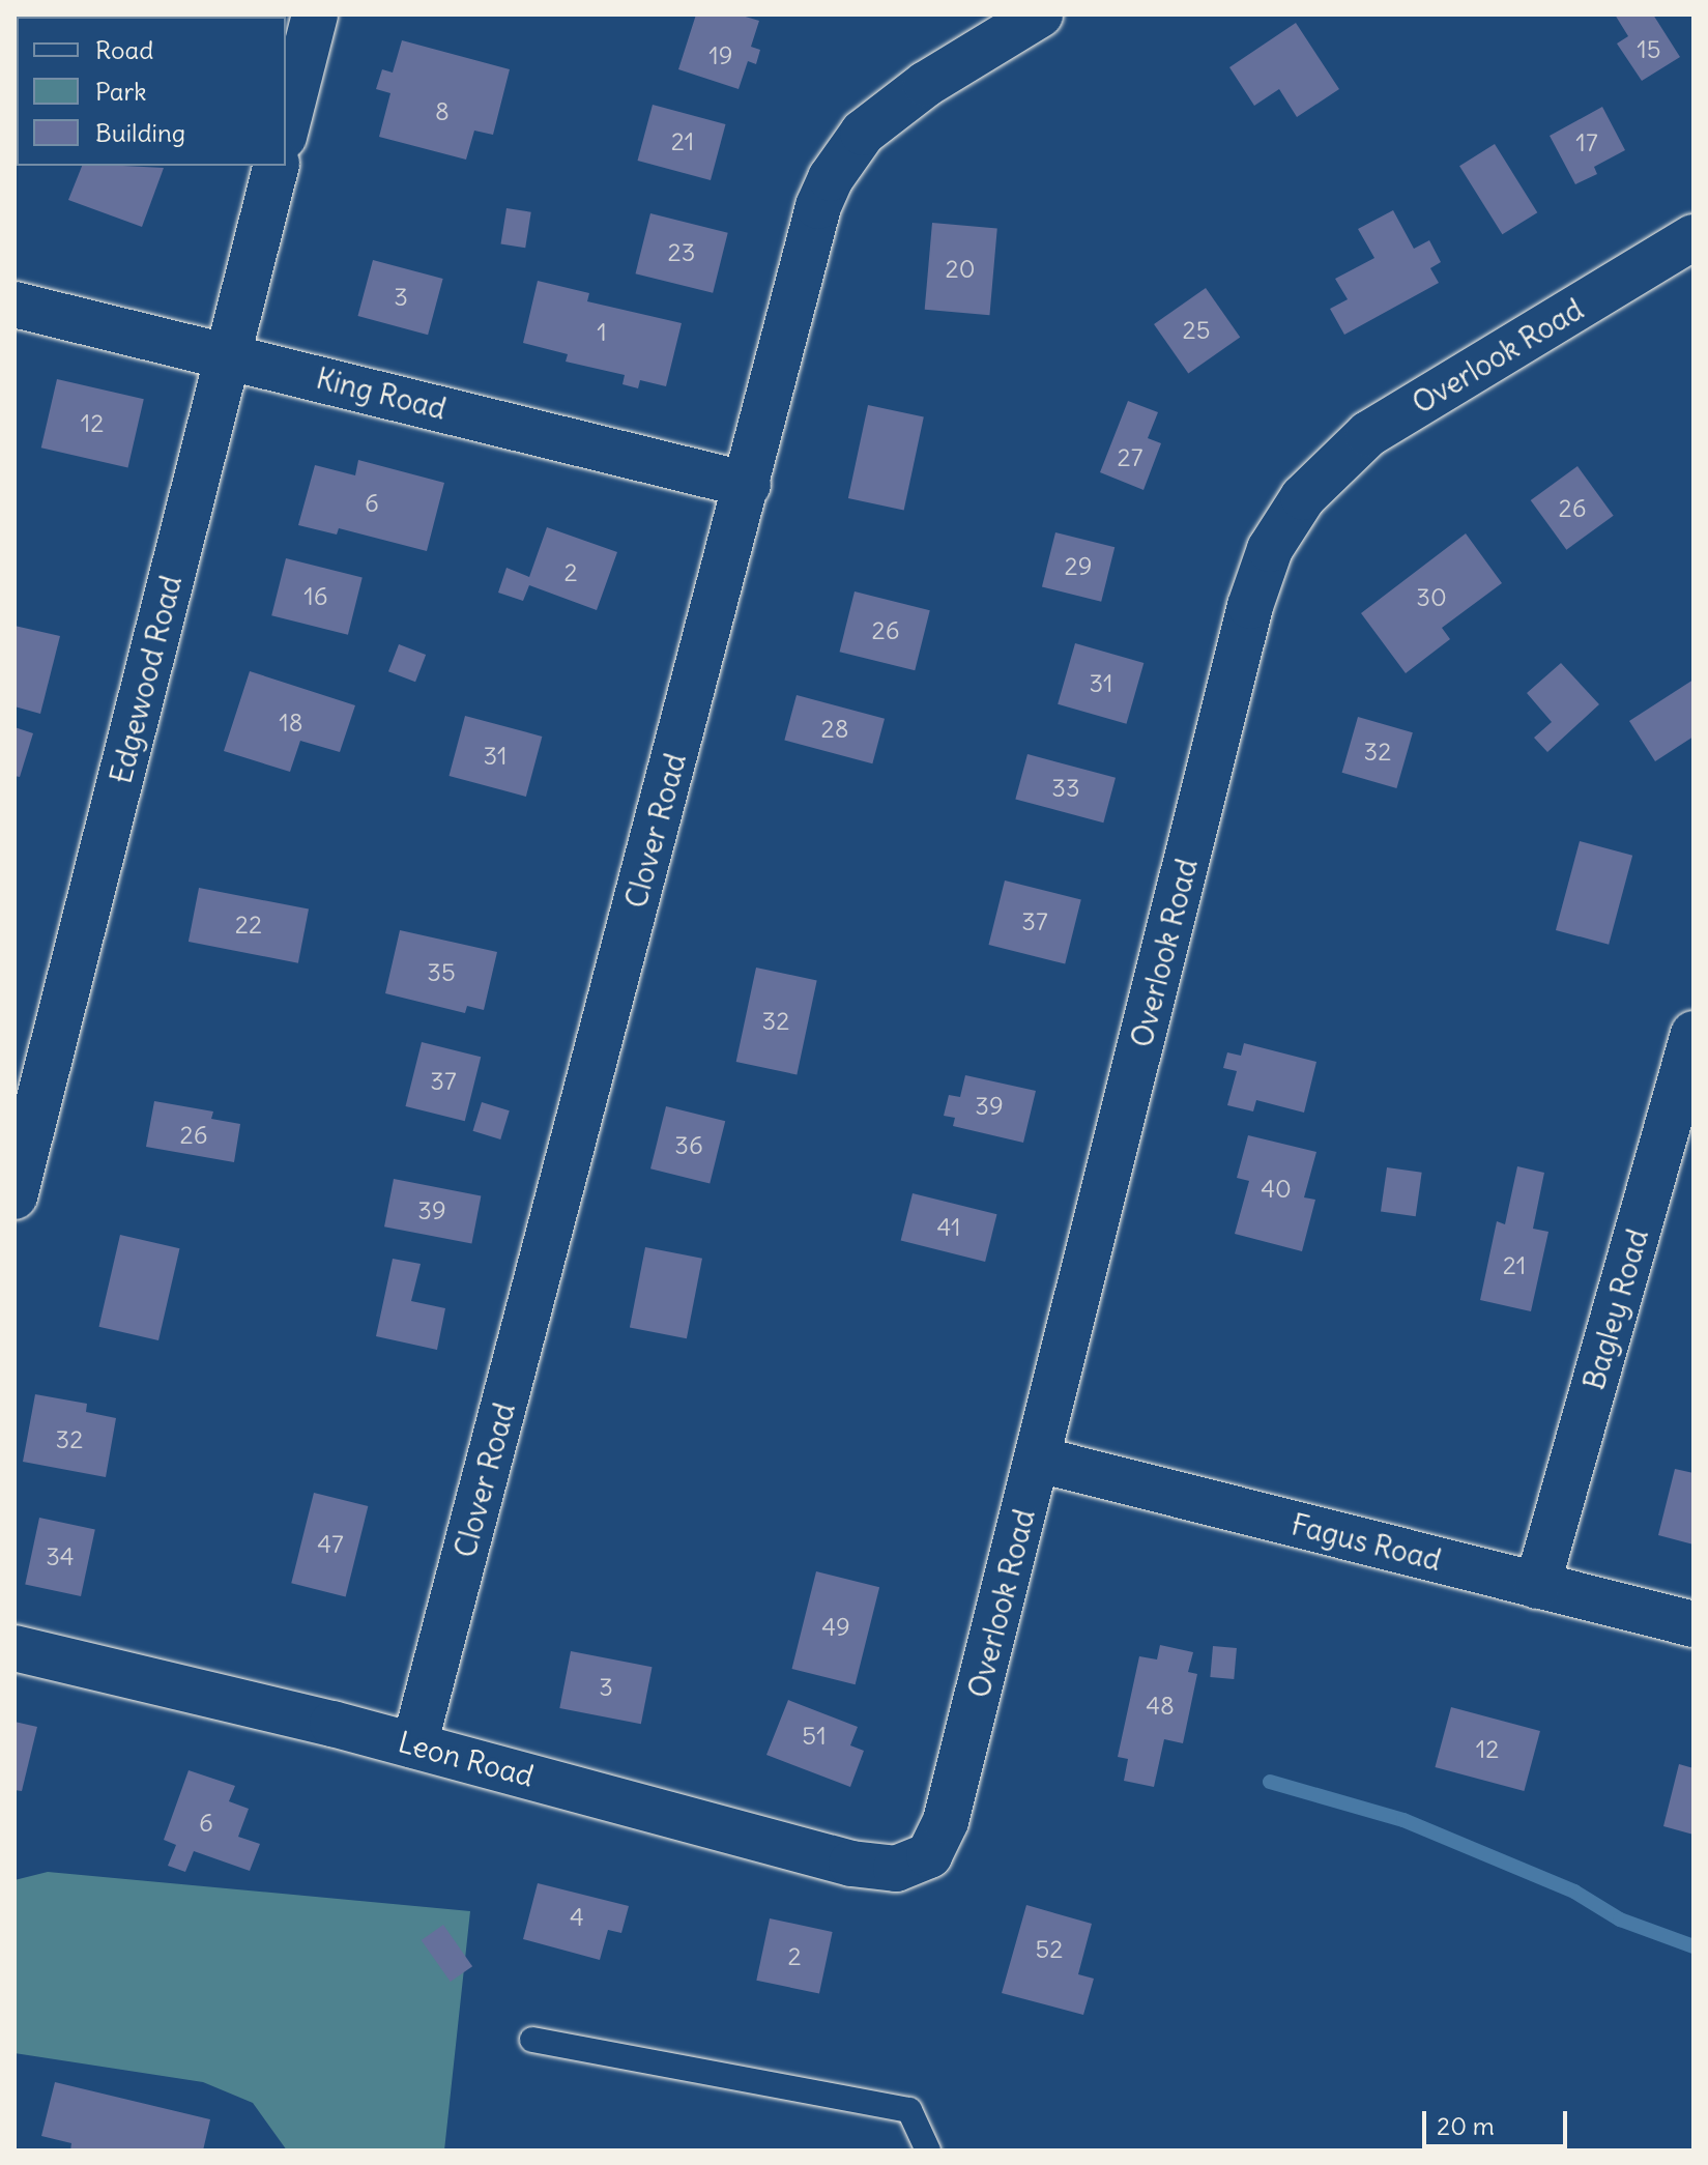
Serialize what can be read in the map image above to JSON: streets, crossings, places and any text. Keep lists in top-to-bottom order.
{
  "streets": {
    "street": [
      "Overlook Road",
      "King Road",
      "Edgewood Road",
      "Clover Road",
      "Bagley Road",
      "Fagus Road",
      "Leon Road"
    ]
  },
  "crossings": [
    ["Overlook Road", "Fagus Road"],
    ["Overlook Road", "Leon Road"],
    ["King Road", "Edgewood Road"],
    ["King Road", "Clover Road"],
    ["Clover Road", "Leon Road"],
    ["Bagley Road", "Fagus Road"]
  ],
  "house_numbers": [
    "15",
    "19",
    "8",
    "21",
    "17",
    "23",
    "20",
    "3",
    "25",
    "1",
    "12",
    "27",
    "6",
    "26",
    "29",
    "2",
    "16",
    "30",
    "26",
    "31",
    "18",
    "28",
    "32",
    "31",
    "33",
    "37",
    "22",
    "35",
    "32",
    "37",
    "39",
    "26",
    "36",
    "40",
    "39",
    "41",
    "21",
    "32",
    "47",
    "34",
    "49",
    "3",
    "48",
    "51",
    "12",
    "6",
    "4",
    "52",
    "2"
  ],
  "legend": ["Road", "Park", "Building"],
  "scale_bar": "20 m"
}
